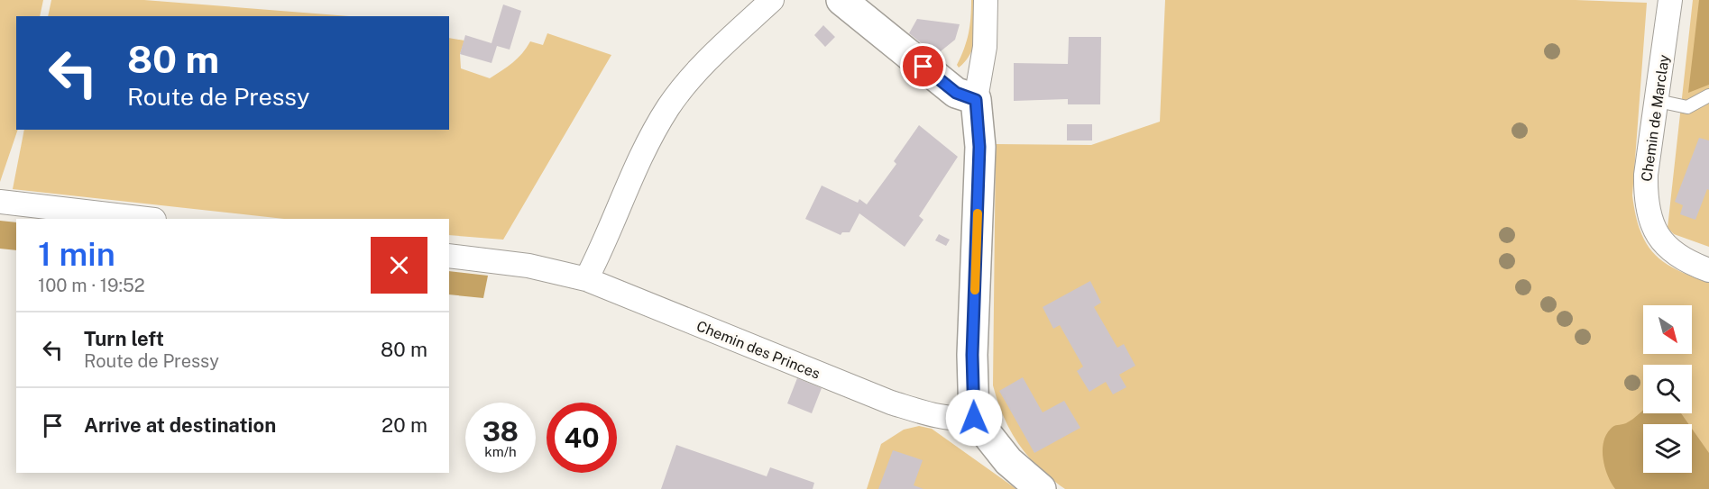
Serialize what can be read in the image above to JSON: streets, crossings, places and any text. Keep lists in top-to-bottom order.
{
  "streets": {
    "street": ["Chemin de Marclay", "Chemin des Princes"]
  },
  "north": "bottom right",
  "page": {
    "turn": ["80 m", "Route de Pressy"],
    "heading": ["1 min", "100 m · 19:52"],
    "list": [
      {
        "name": "Turn left",
        "note": "Route de Pressy",
        "value": "80 m"
      },
      {
        "name": "Arrive at destination",
        "value": "20 m"
      }
    ],
    "speed": "38 km/h",
    "limit": "40"
  }
}
